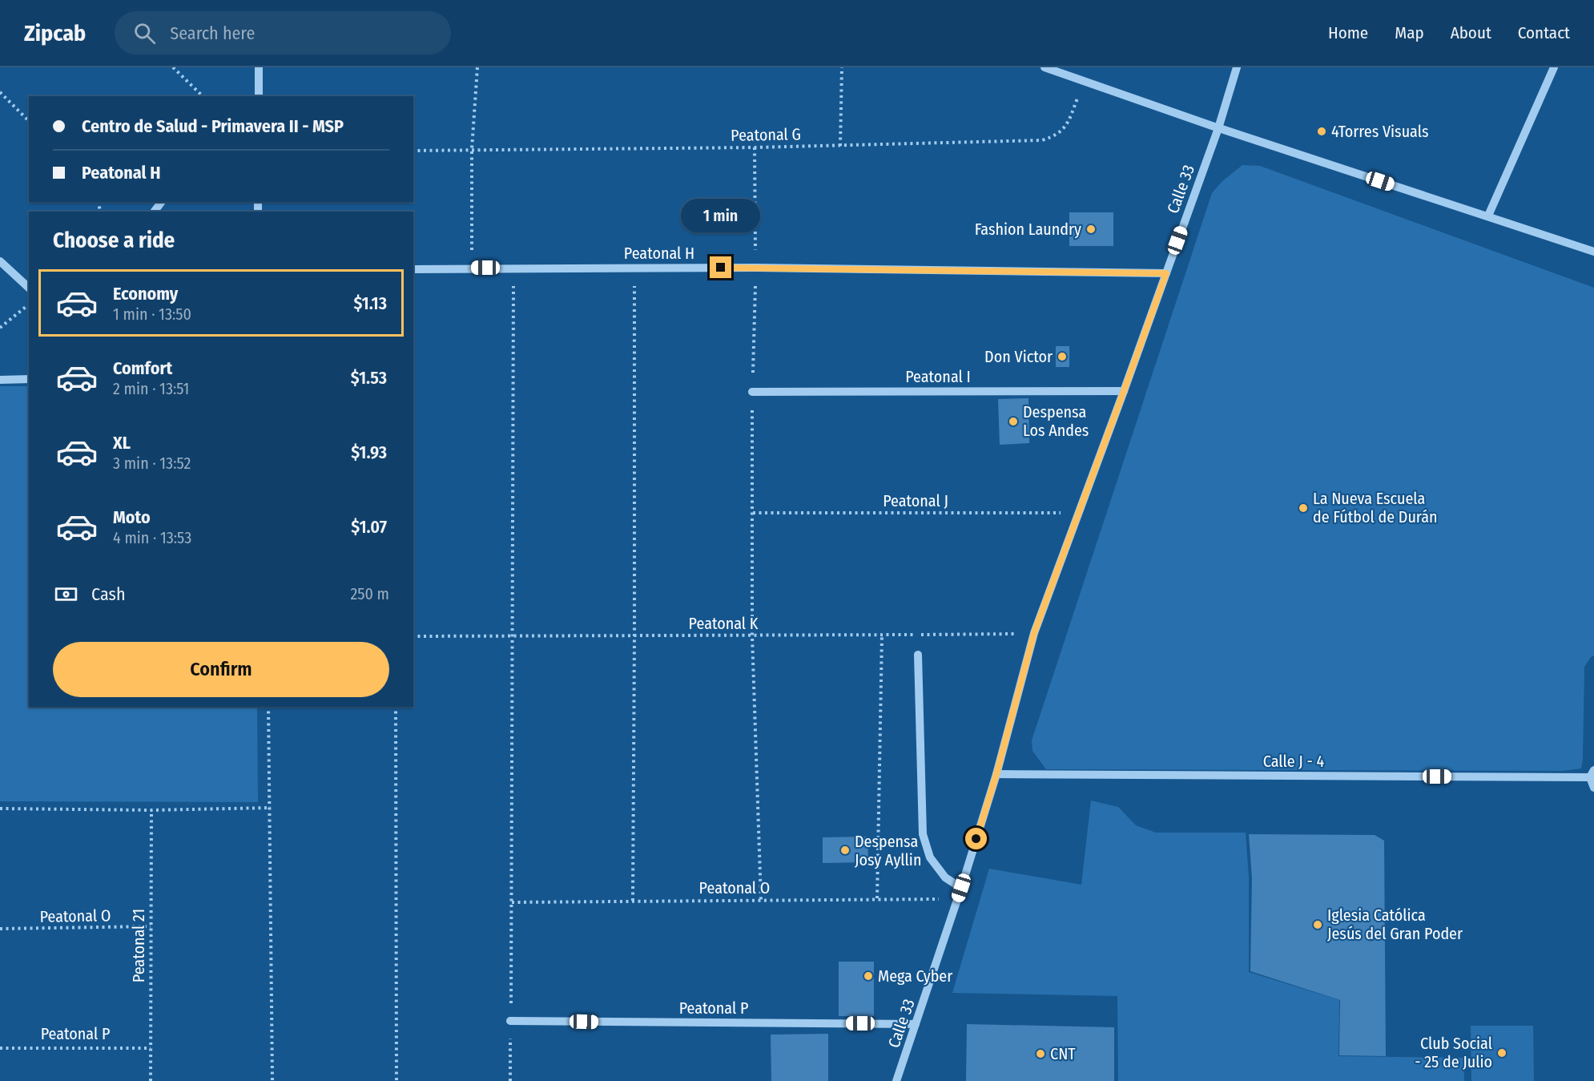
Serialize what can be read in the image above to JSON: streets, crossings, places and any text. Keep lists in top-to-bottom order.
{
  "streets": {
    "street": [
      "Calle 33",
      "Peatonal H",
      "Peatonal I",
      "Calle J - 4",
      "Peatonal P"
    ],
    "path": [
      "Peatonal G",
      "Peatonal J",
      "Peatonal K",
      "Peatonal O",
      "Peatonal 21"
    ]
  },
  "crossings": [
    ["Calle 33", "Peatonal H"],
    ["Calle 33", "Peatonal I"],
    ["Calle 33", "Peatonal J"],
    ["Calle 33", "Peatonal K"],
    ["Calle 33", "Calle J - 4"],
    ["Calle 33", "Peatonal O"],
    ["Calle 33", "Peatonal P"],
    ["Peatonal O", "Peatonal 21"],
    ["Peatonal 21", "Peatonal P"]
  ],
  "places": [
    "4Torres Visuals",
    "Fashion Laundry",
    "Don Victor",
    "Despensa Los Andes",
    "La Nueva Escuela de Fútbol de Durán",
    "Despensa Josy Ayllin",
    "Iglesia Católica Jesús del Gran Poder",
    "Mega Cyber",
    "Club Social - 25 de Julio",
    "CNT"
  ],
  "page": {
    "header": "Zipcab",
    "search": "Search here",
    "nav": [
      "Home",
      "Map",
      "About",
      "Contact"
    ],
    "banner": ["Centro de Salud - Primavera II - MSP", "Peatonal H"],
    "bubble": "1 min",
    "heading": "Choose a ride",
    "list": [
      {
        "name": "Economy",
        "note": "1 min · 13:50",
        "value": "$1.13"
      },
      {
        "name": "Comfort",
        "note": "2 min · 13:51",
        "value": "$1.53"
      },
      {
        "name": "XL",
        "note": "3 min · 13:52",
        "value": "$1.93"
      },
      {
        "name": "Moto",
        "note": "4 min · 13:53",
        "value": "$1.07"
      }
    ],
    "pay": ["Cash", "250 m"],
    "buttons": "Confirm"
  }
}
